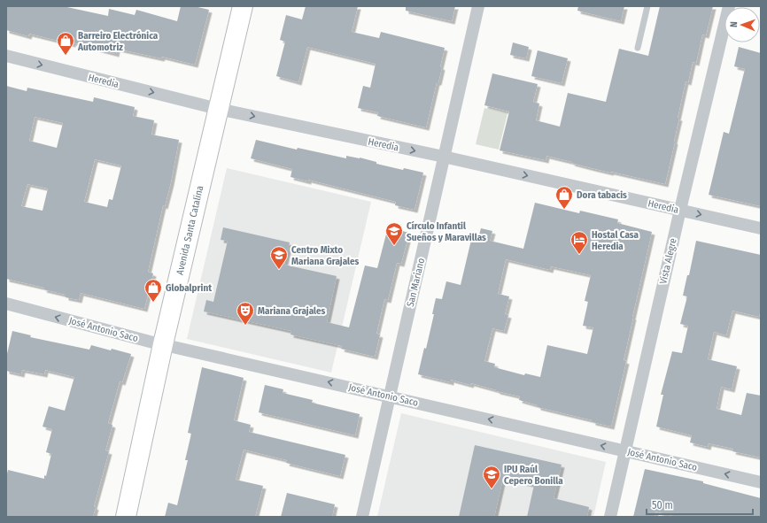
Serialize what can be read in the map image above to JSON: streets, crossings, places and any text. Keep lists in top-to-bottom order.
{
  "streets": {
    "main road": ["Avenida Santa Catalina"],
    "street": [
      "Heredia",
      "Vista Alegre",
      "San Mariano",
      "José Antonio Saco"
    ]
  },
  "crossings": [
    ["Heredia", "Avenida Santa Catalina"],
    ["Heredia", "Vista Alegre"],
    ["Heredia", "San Mariano"],
    ["Avenida Santa Catalina", "José Antonio Saco"],
    ["Vista Alegre", "José Antonio Saco"],
    ["San Mariano", "José Antonio Saco"]
  ],
  "one_way": ["Heredia", "José Antonio Saco"],
  "places": {
    "shop": ["Barreiro Electrónica Automotriz", "Dora tabacis", "Globalprint"],
    "school or university": ["Círculo Infantil Sueños y Maravillas", "Centro Mixto Mariana Grajales", "IPU Raúl Cepero Bonilla"],
    "hotel": ["Hostal Casa Heredia"],
    "theatre": ["Mariana Grajales"]
  },
  "scale_bar": "50 m",
  "north": "left"
}
